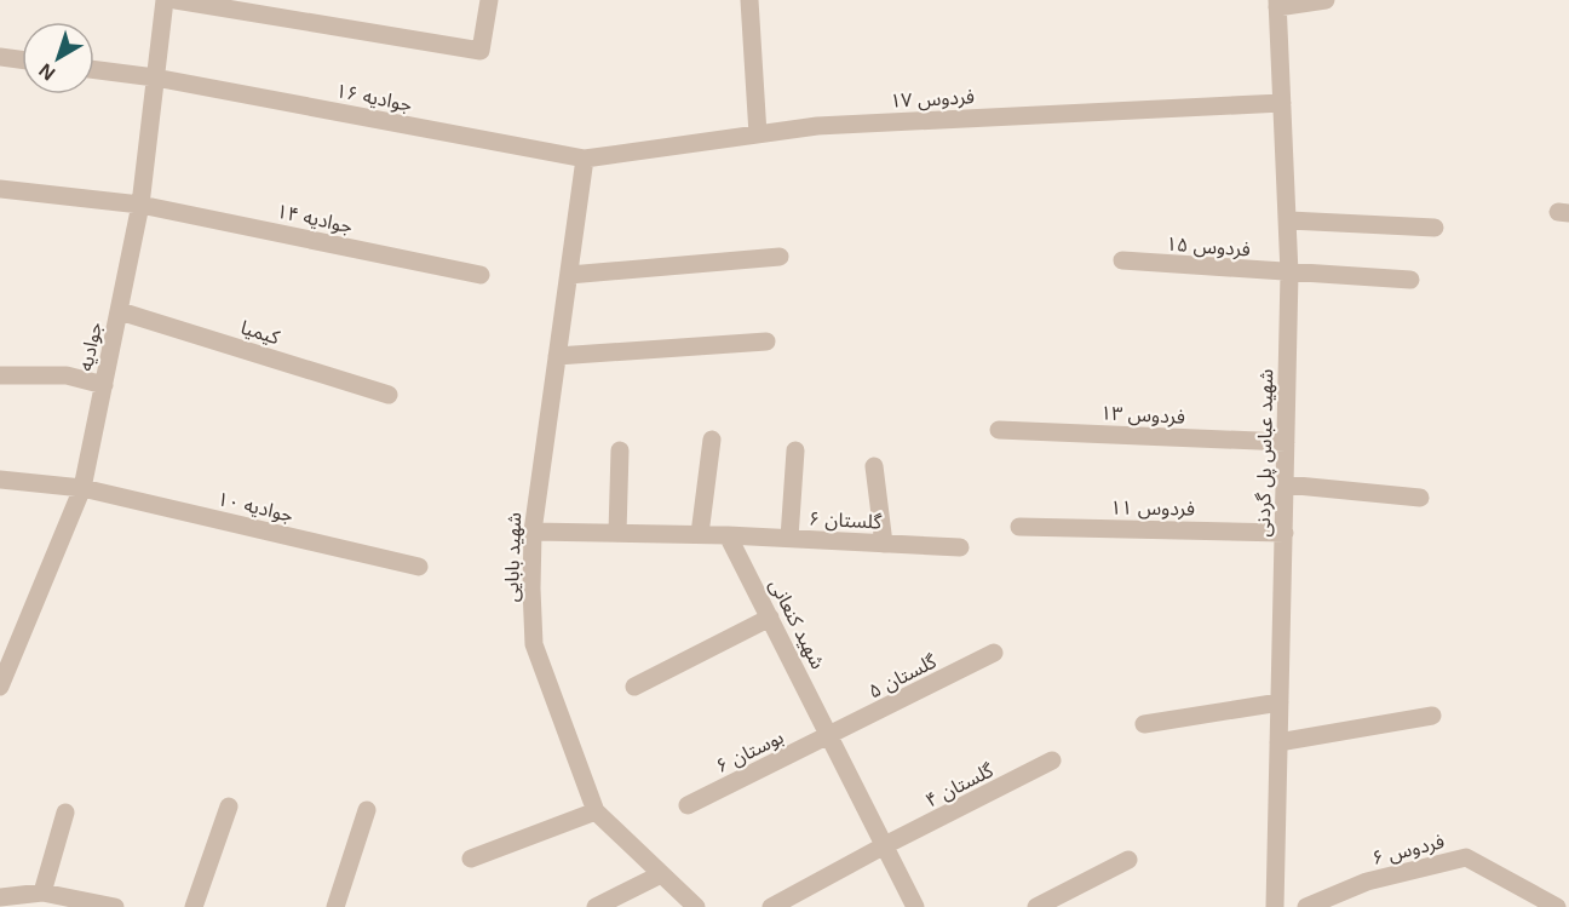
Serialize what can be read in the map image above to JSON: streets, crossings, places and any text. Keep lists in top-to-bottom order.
{
  "streets": {
    "street": [
      "جوادیه ۱۶",
      "فردوس ۱۷",
      "جوادیه ۱۴",
      "فردوس ۱۵",
      "کیمیا",
      "جوادیه",
      "فردوس ۱۳",
      "شهید عباس پل گردنی",
      "جوادیه ۱۰",
      "فردوس ۱۱",
      "گلستان ۶",
      "شهید بابایی",
      "شهید کنعانی",
      "گلستان ۵",
      "بوستان ۶",
      "گلستان ۴",
      "فردوس ۶"
    ]
  },
  "crossings": [
    ["جوادیه ۱۶", "فردوس ۱۷"],
    ["جوادیه ۱۶", "جوادیه"],
    ["جوادیه ۱۶", "شهید بابایی"],
    ["فردوس ۱۷", "شهید عباس پل گردنی"],
    ["فردوس ۱۷", "شهید بابایی"],
    ["جوادیه ۱۴", "جوادیه"],
    ["فردوس ۱۵", "شهید عباس پل گردنی"],
    ["کیمیا", "جوادیه"],
    ["جوادیه", "جوادیه ۱۰"],
    ["فردوس ۱۳", "شهید عباس پل گردنی"],
    ["شهید عباس پل گردنی", "فردوس ۱۱"],
    ["گلستان ۶", "شهید کنعانی"],
    ["شهید کنعانی", "گلستان ۵"],
    ["شهید کنعانی", "بوستان ۶"],
    ["شهید کنعانی", "گلستان ۴"],
    ["گلستان ۵", "بوستان ۶"]
  ],
  "north": "bottom left"
}
